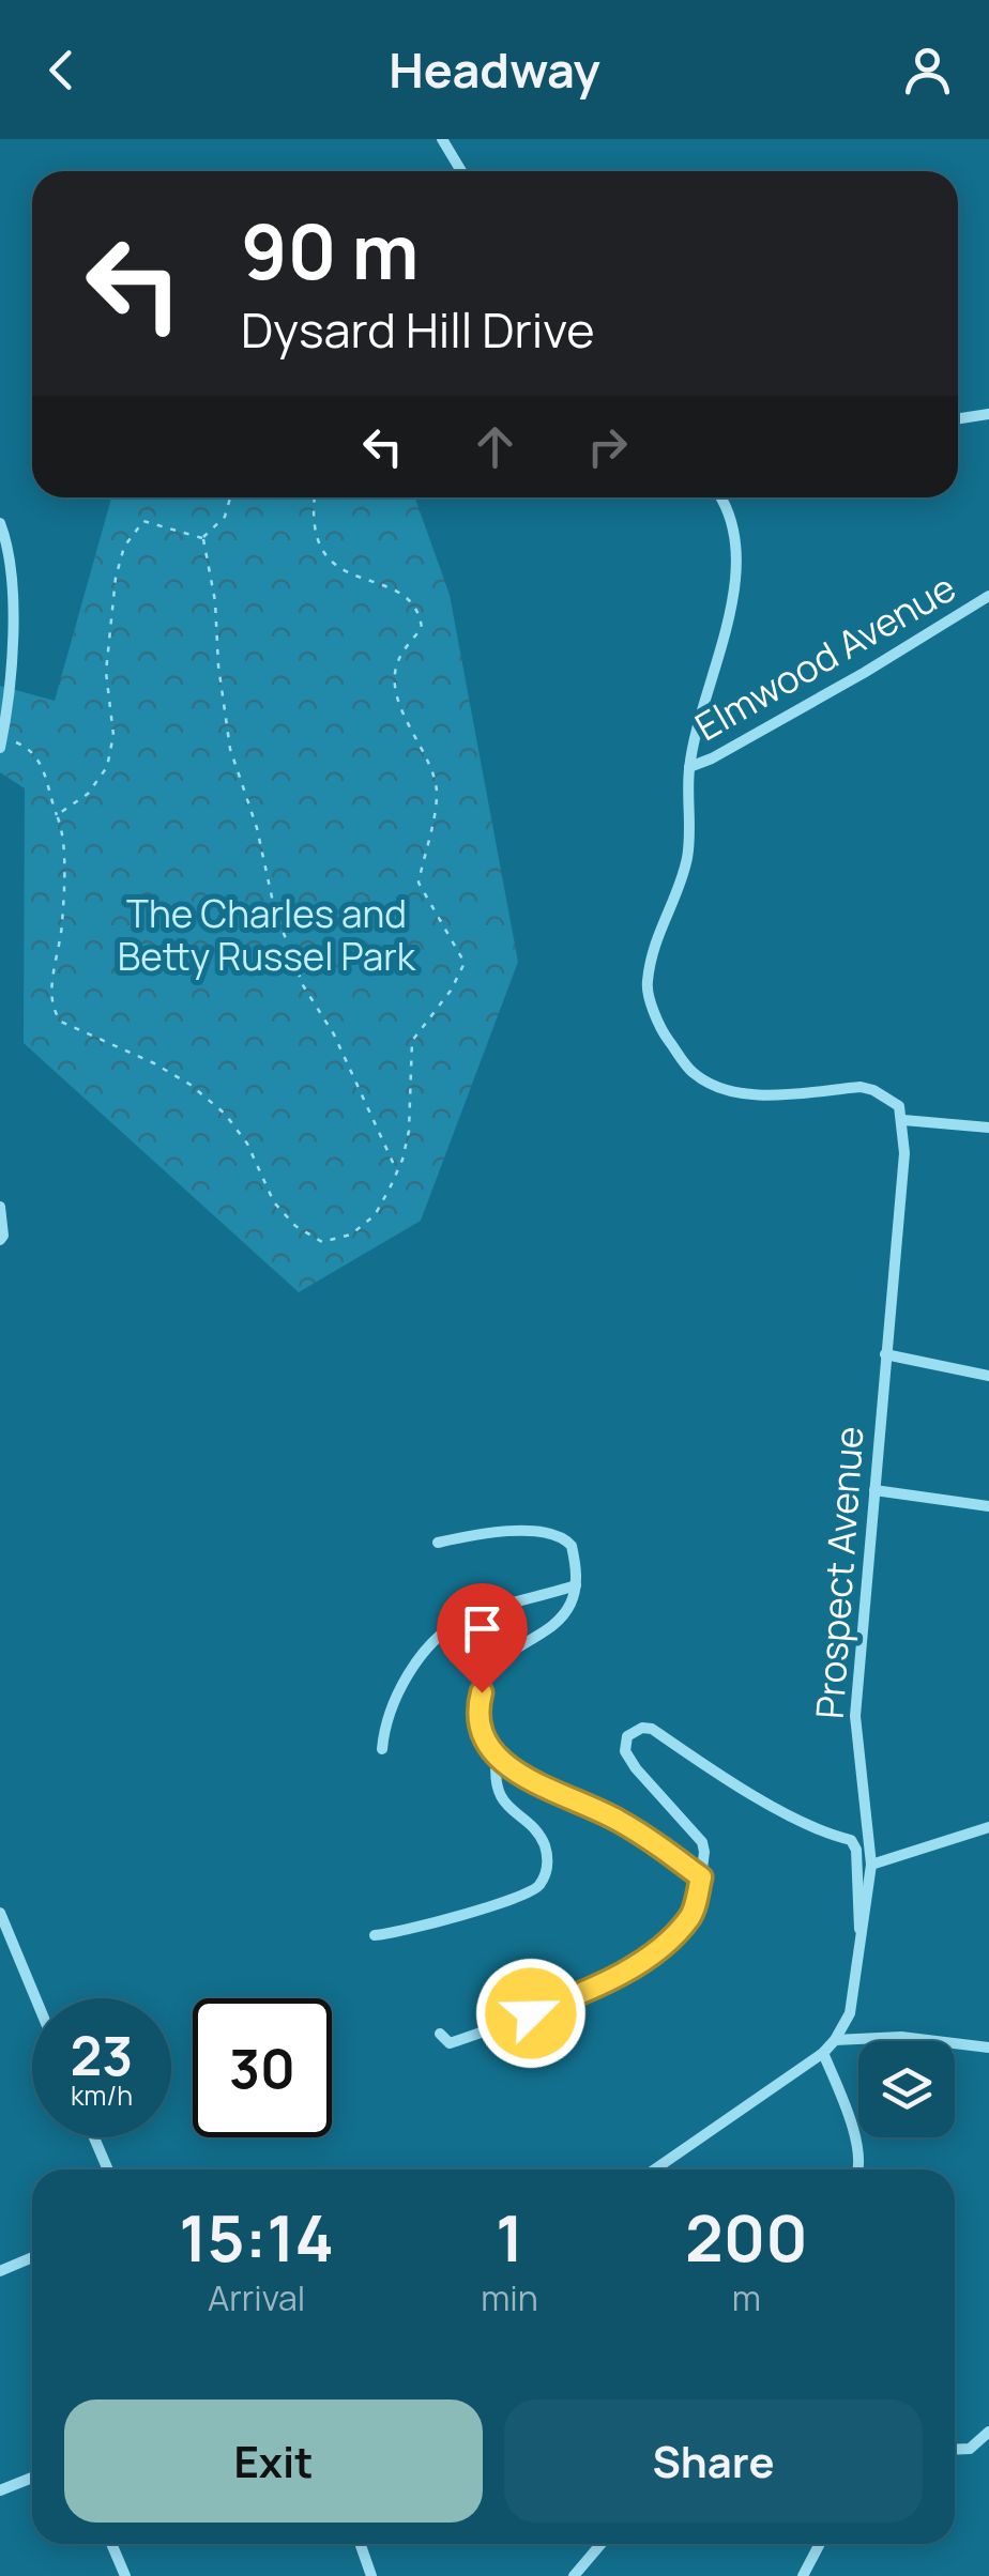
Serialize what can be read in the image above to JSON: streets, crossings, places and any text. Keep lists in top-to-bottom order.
{
  "streets": {
    "street": ["Elmwood Avenue", "Prospect Avenue"]
  },
  "parks": ["The Charles and Betty Russel Park"],
  "page": {
    "header": "Headway",
    "turn": ["90 m", "Dysard Hill Drive"],
    "speed": "23 km/h",
    "limit": "30",
    "eta": [
      "15:14",
      "Arrival",
      "1",
      "min",
      "200",
      "m"
    ],
    "buttons": ["Exit", "Share"]
  }
}
